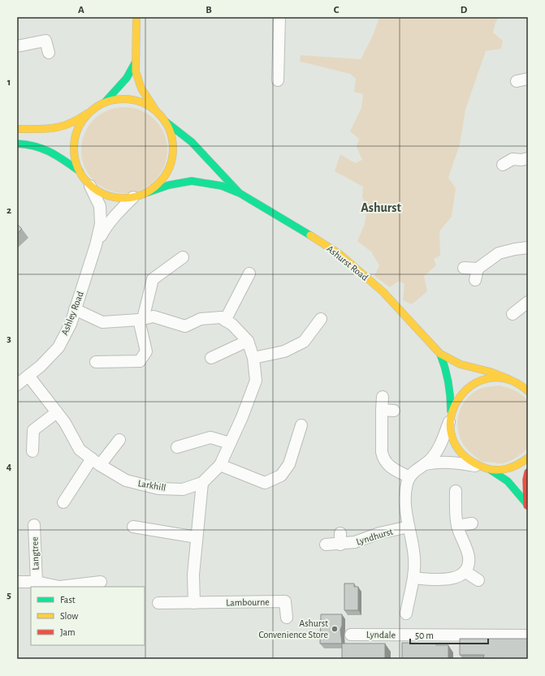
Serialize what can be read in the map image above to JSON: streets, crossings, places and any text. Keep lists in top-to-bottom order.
{
  "streets": {
    "street": [
      "Ashurst Road",
      "Ashley Road",
      "Larkhill",
      "Lyndhurst",
      "Langtree",
      "Lambourne",
      "Lyndale"
    ]
  },
  "crossings": [
    ["Ashurst Road", "Ashley Road"],
    ["Ashley Road", "Larkhill"]
  ],
  "districts": ["Ashurst"],
  "places": ["Ashurst Convenience Store"],
  "legend": ["Fast", "Slow", "Jam"],
  "scale_bar": "50 m",
  "grid": {
    "columns": [
      "A",
      "B",
      "C",
      "D"
    ],
    "rows": [
      "1",
      "2",
      "3",
      "4",
      "5"
    ]
  }
}
